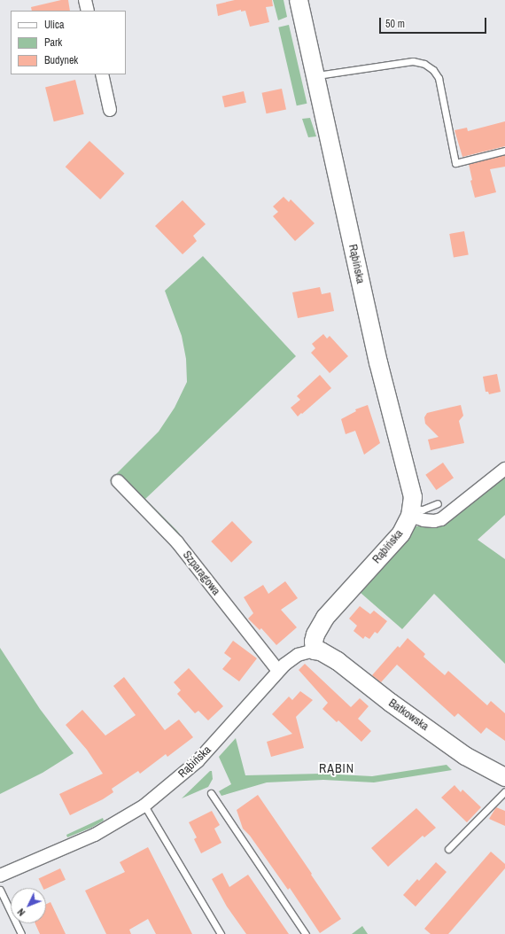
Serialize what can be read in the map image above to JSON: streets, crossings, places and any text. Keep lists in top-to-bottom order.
{
  "streets": {
    "street": ["Rąbińska", "Szparagowa", "Batkowska"]
  },
  "crossings": [
    ["Rąbińska", "Szparagowa"],
    ["Rąbińska", "Batkowska"]
  ],
  "districts": ["RĄBIN"],
  "legend": ["Ulica", "Park", "Budynek"],
  "scale_bar": "50 m",
  "north": "bottom left"
}
